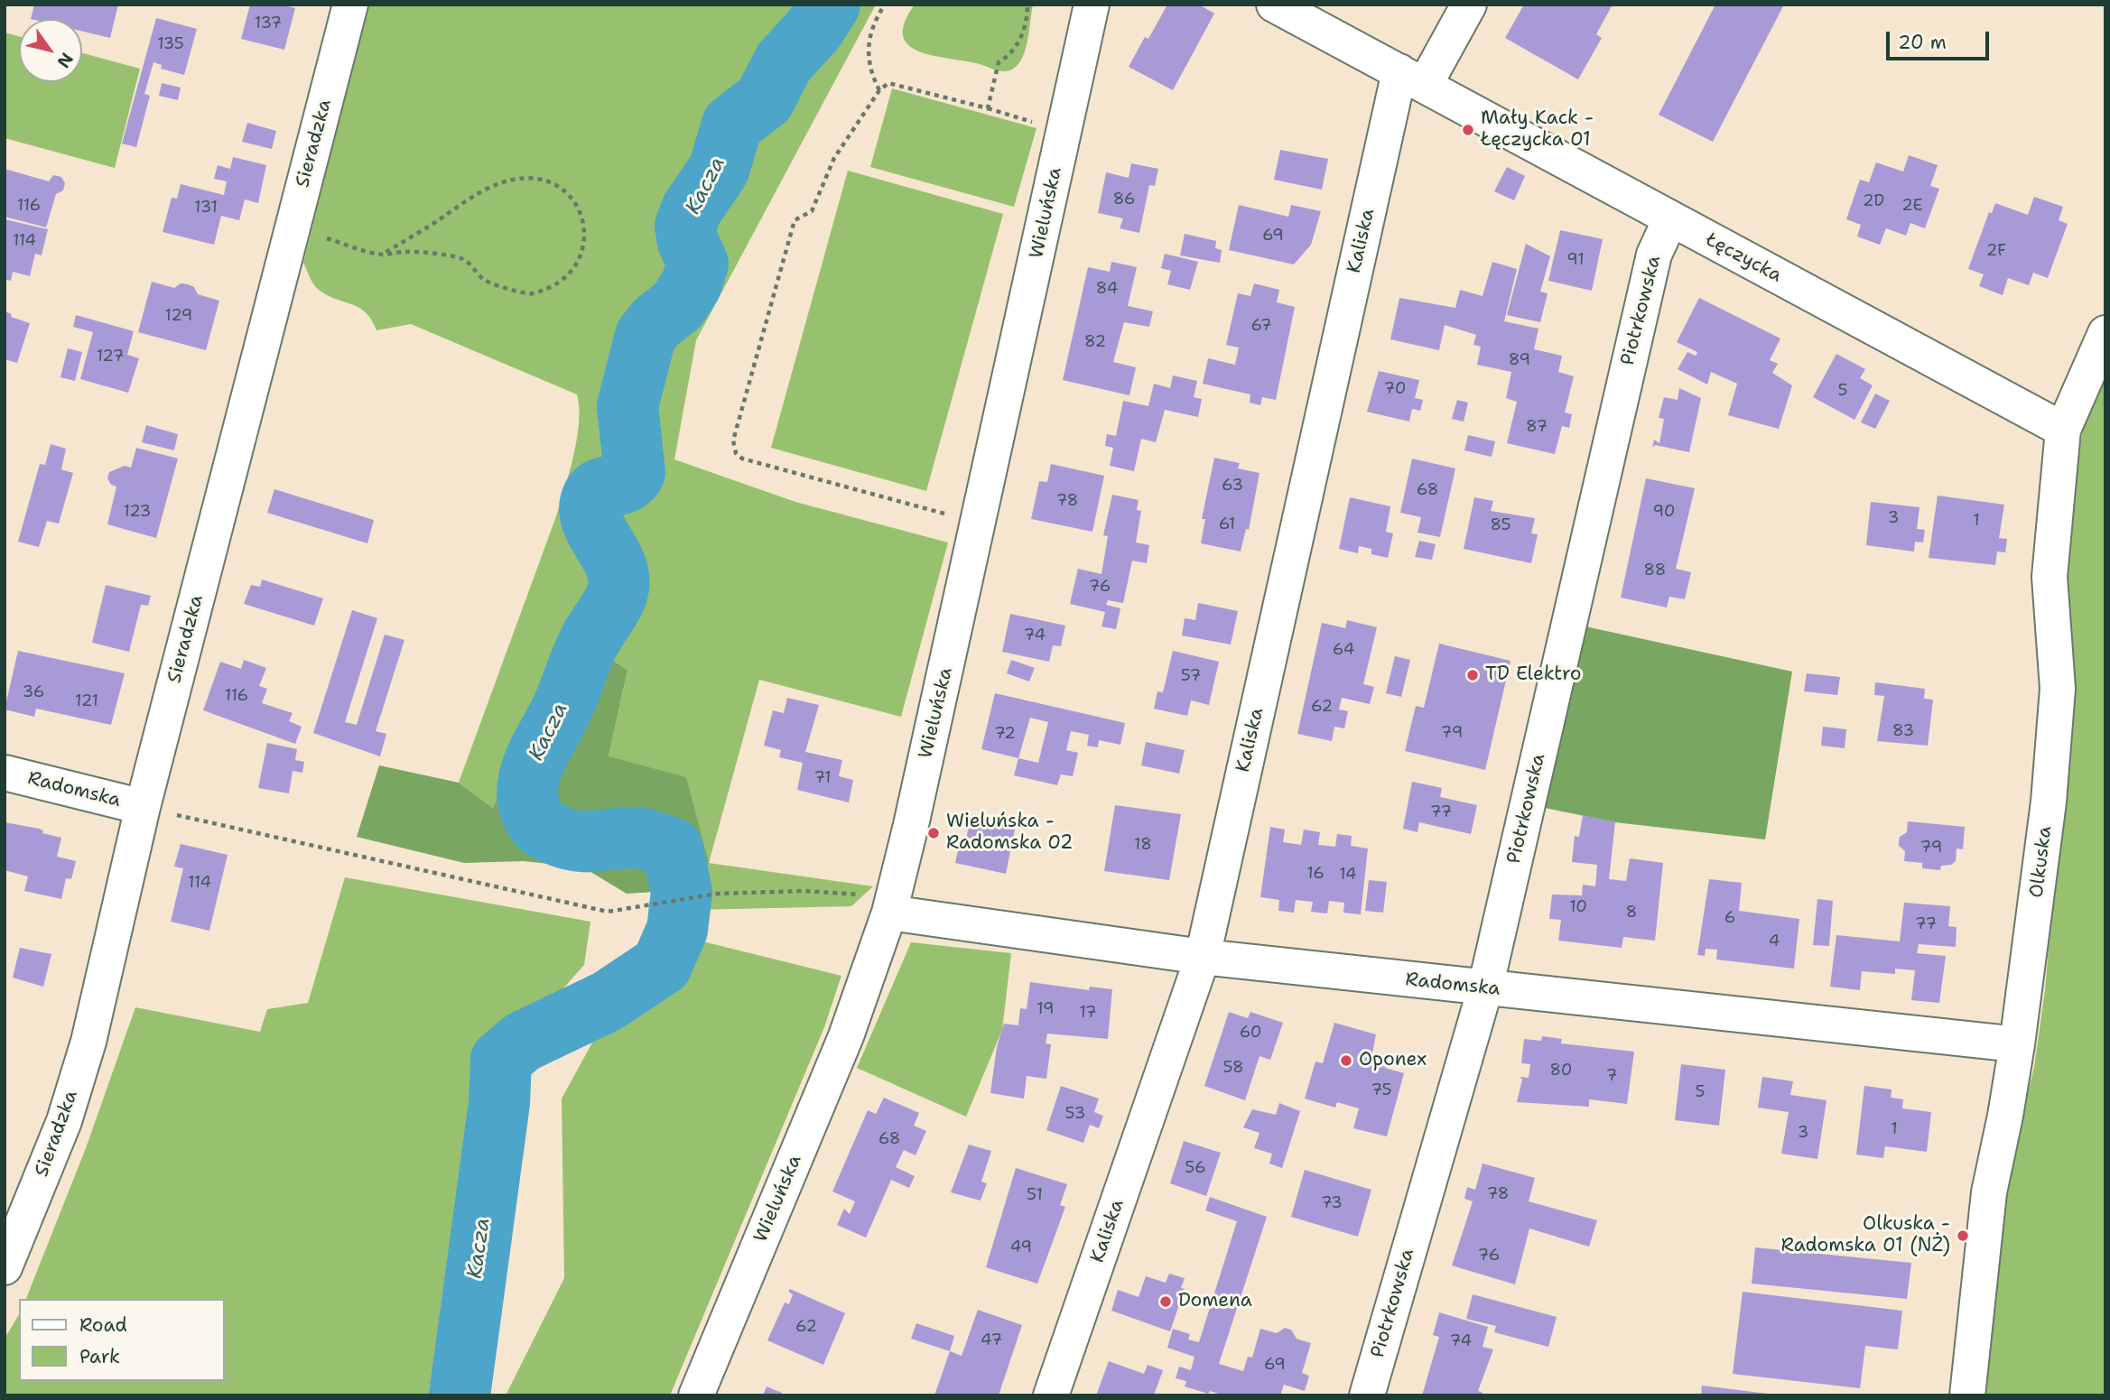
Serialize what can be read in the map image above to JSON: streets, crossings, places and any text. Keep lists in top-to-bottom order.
{
  "streets": {
    "street": [
      "Sieradzka",
      "Wieluńska",
      "Kaliska",
      "Łęczycka",
      "Piotrkowska",
      "Radomska",
      "Olkuska"
    ]
  },
  "crossings": [
    ["Sieradzka", "Radomska"],
    ["Wieluńska", "Radomska"],
    ["Kaliska", "Łęczycka"],
    ["Kaliska", "Radomska"],
    ["Łęczycka", "Piotrkowska"],
    ["Łęczycka", "Olkuska"],
    ["Piotrkowska", "Radomska"],
    ["Radomska", "Olkuska"]
  ],
  "water": ["Kacza"],
  "places": [
    "Mały Kack - Łęczycka 01",
    "TD Elektro",
    "Wieluńska - Radomska 02",
    "Oponex",
    "Olkuska - Radomska 01 (NŻ)",
    "Domena"
  ],
  "house_numbers": [
    "137",
    "135",
    "86",
    "2D",
    "116",
    "2E",
    "131",
    "69",
    "114",
    "2F",
    "91",
    "84",
    "129",
    "67",
    "82",
    "127",
    "89",
    "70",
    "5",
    "87",
    "63",
    "68",
    "78",
    "123",
    "90",
    "3",
    "1",
    "61",
    "85",
    "88",
    "76",
    "74",
    "64",
    "57",
    "36",
    "116",
    "121",
    "62",
    "83",
    "79",
    "72",
    "71",
    "77",
    "18",
    "79",
    "16",
    "14",
    "114",
    "10",
    "8",
    "6",
    "77",
    "4",
    "19",
    "17",
    "60",
    "58",
    "80",
    "7",
    "75",
    "5",
    "53",
    "1",
    "3",
    "68",
    "56",
    "78",
    "51",
    "73",
    "49",
    "76",
    "62",
    "47",
    "74",
    "69"
  ],
  "legend": ["Road", "Park"],
  "scale_bar": "20 m",
  "north": "bottom right"
}
